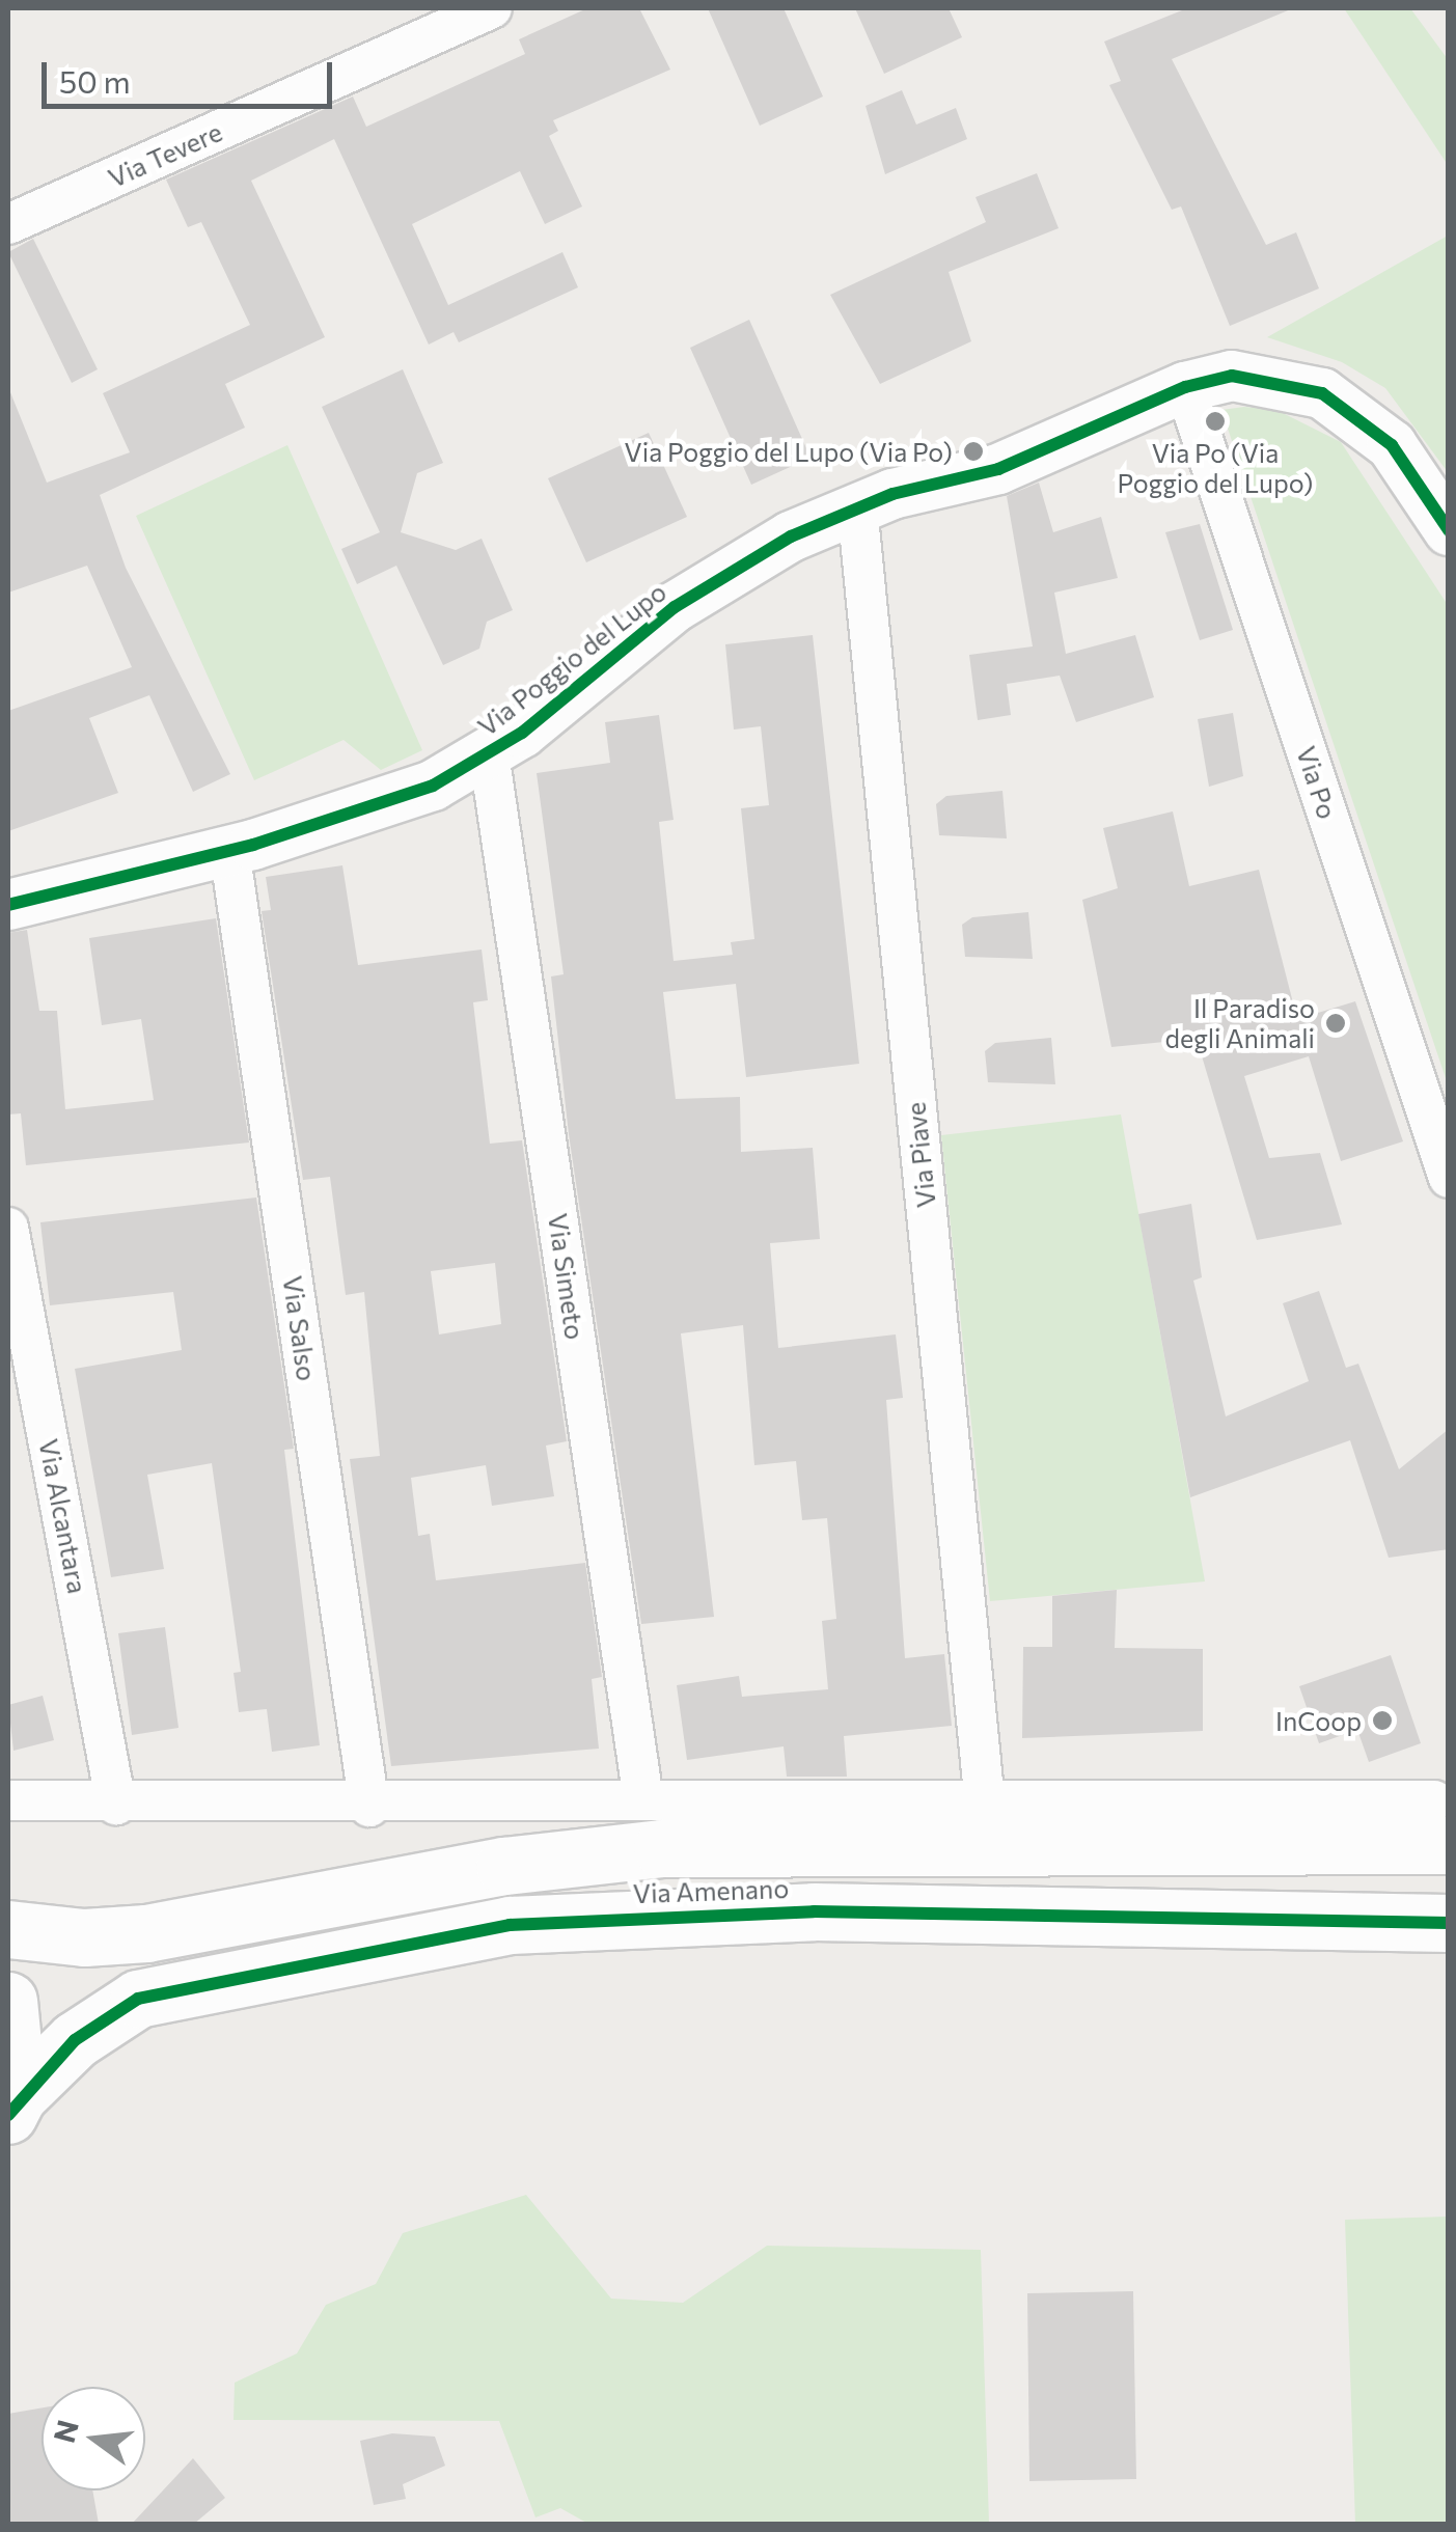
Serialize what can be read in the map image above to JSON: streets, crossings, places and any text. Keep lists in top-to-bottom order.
{
  "streets": {
    "main road": ["Via Amenano"],
    "street": [
      "Via Tevere",
      "Via Poggio del Lupo",
      "Via Po",
      "Via Piave",
      "Via Simeto",
      "Via Salso",
      "Via Alcantara"
    ]
  },
  "crossings": [
    ["Via Poggio del Lupo", "Via Po"],
    ["Via Poggio del Lupo", "Via Piave"],
    ["Via Poggio del Lupo", "Via Simeto"],
    ["Via Poggio del Lupo", "Via Salso"]
  ],
  "places": [
    "Via Po (Via Poggio del Lupo)",
    "Via Poggio del Lupo (Via Po)",
    "Il Paradiso degli Animali",
    "InCoop"
  ],
  "scale_bar": "50 m",
  "north": "left"
}
